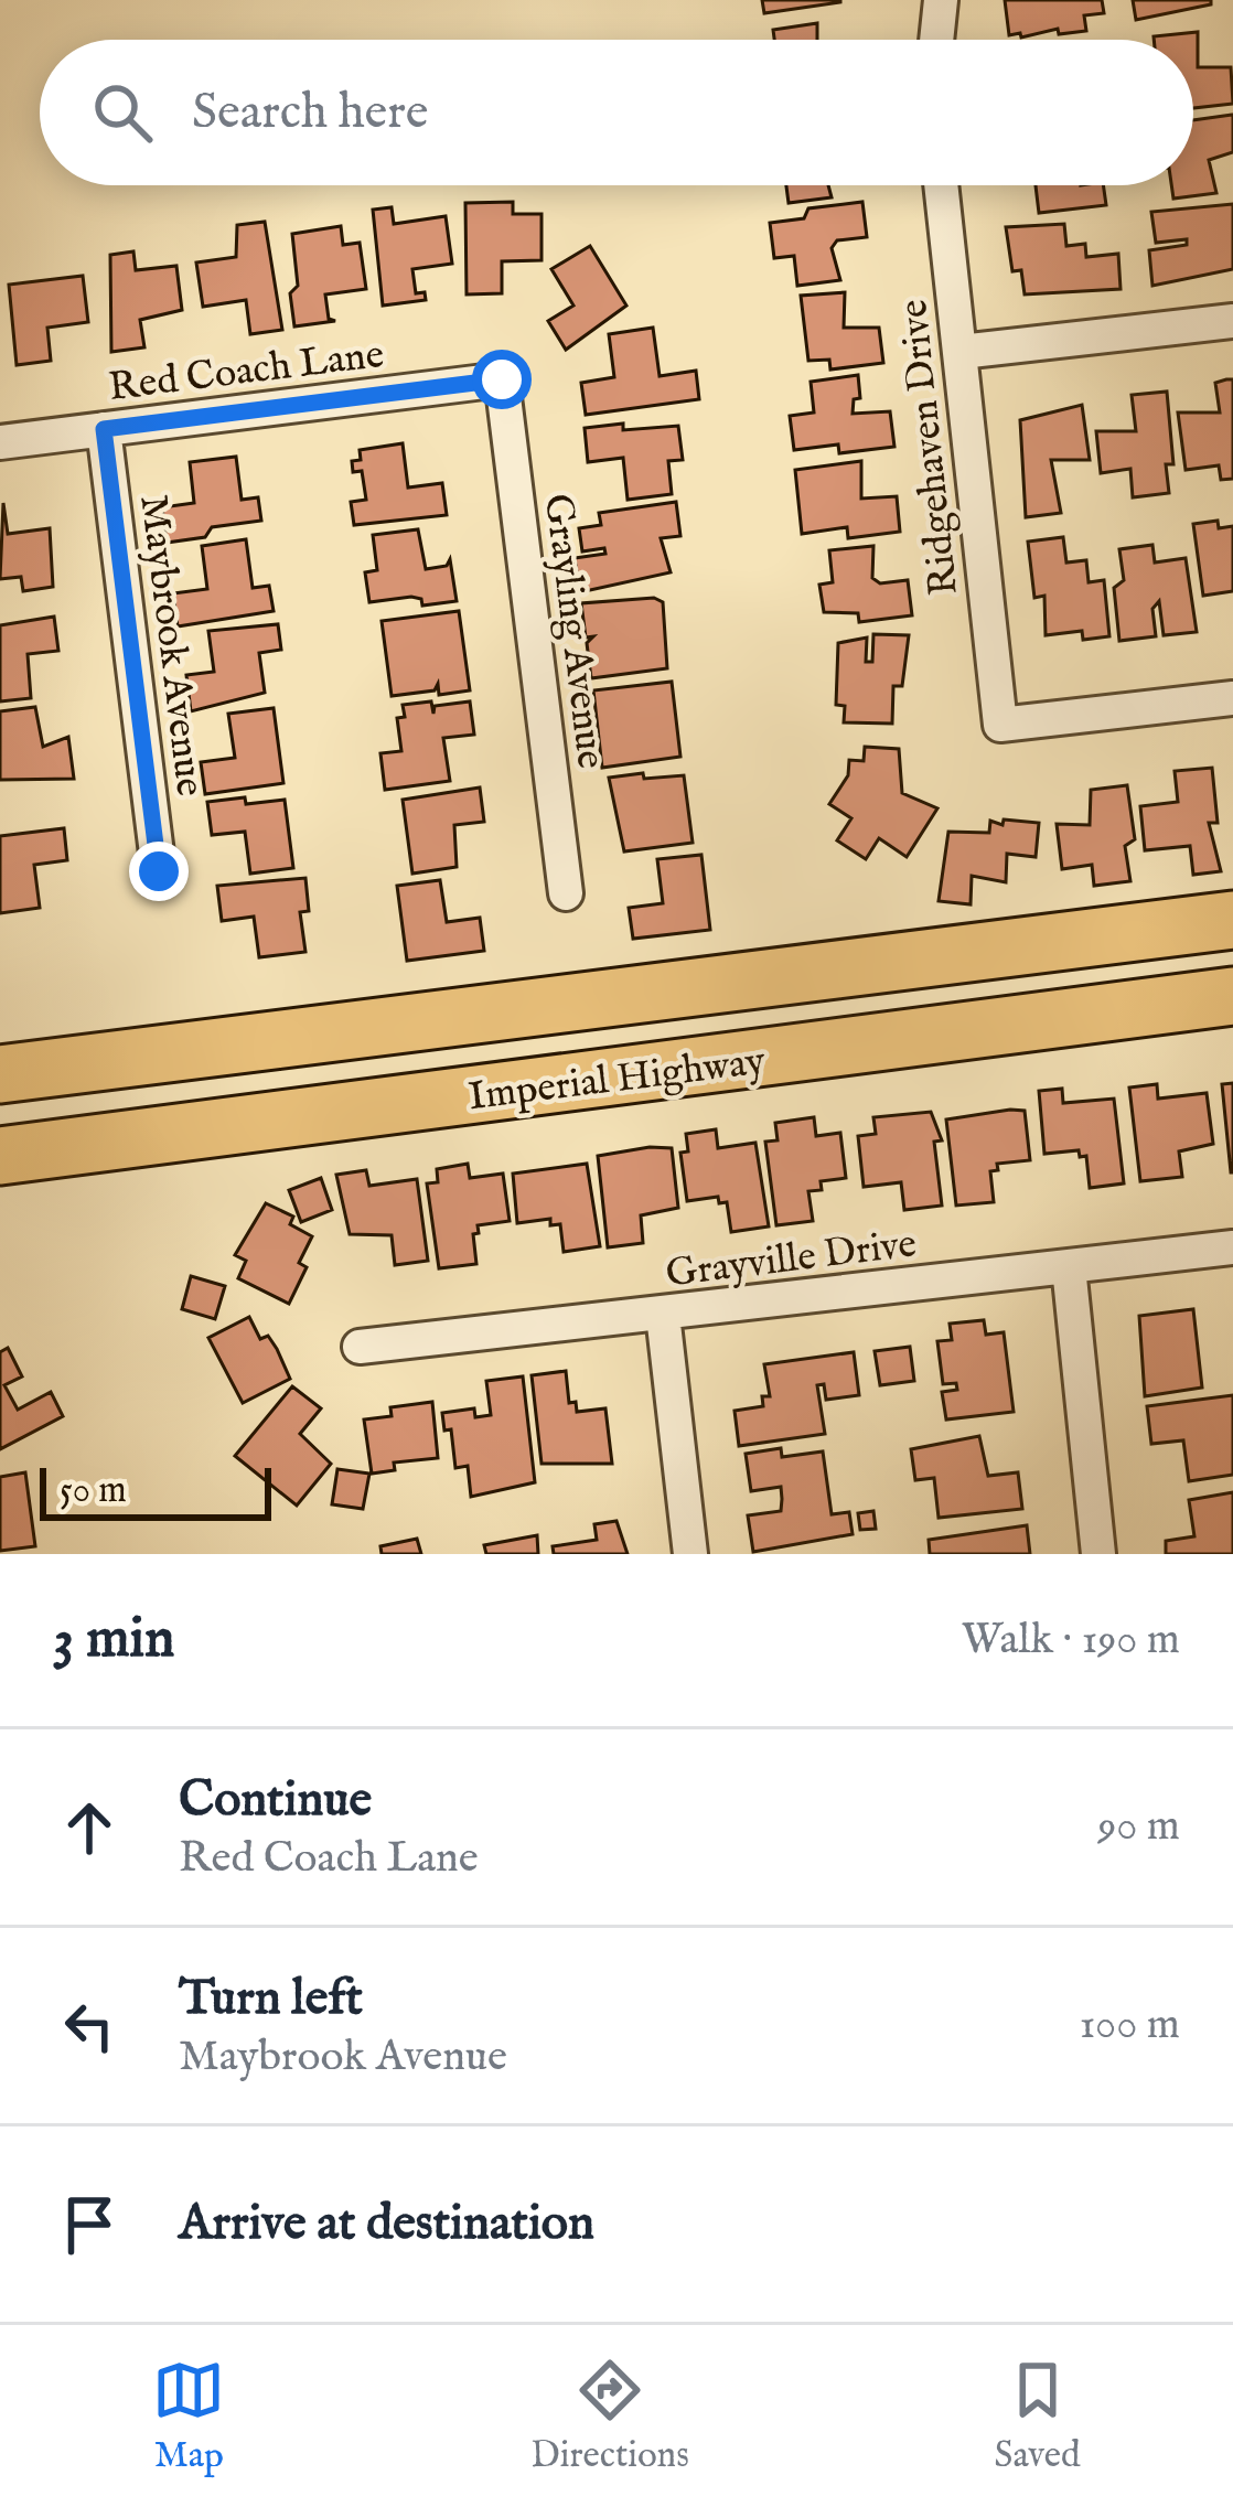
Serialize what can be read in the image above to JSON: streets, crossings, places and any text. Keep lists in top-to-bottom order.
{
  "streets": {
    "main road": ["Imperial Highway"],
    "street": [
      "Red Coach Lane",
      "Ridgehaven Drive",
      "Grayling Avenue",
      "Maybrook Avenue",
      "Grayville Drive"
    ]
  },
  "crossings": [
    ["Red Coach Lane", "Grayling Avenue"],
    ["Red Coach Lane", "Maybrook Avenue"]
  ],
  "scale_bar": "50 m",
  "page": {
    "search": "Search here",
    "scale": "50 m",
    "heading": ["3 min", "Walk · 190 m"],
    "list": [
      ["Continue", "Red Coach Lane", "90 m"],
      ["Turn left", "Maybrook Avenue", "100 m"],
      "Arrive at destination"
    ],
    "nav": ["Map", "Directions", "Saved"]
  }
}
